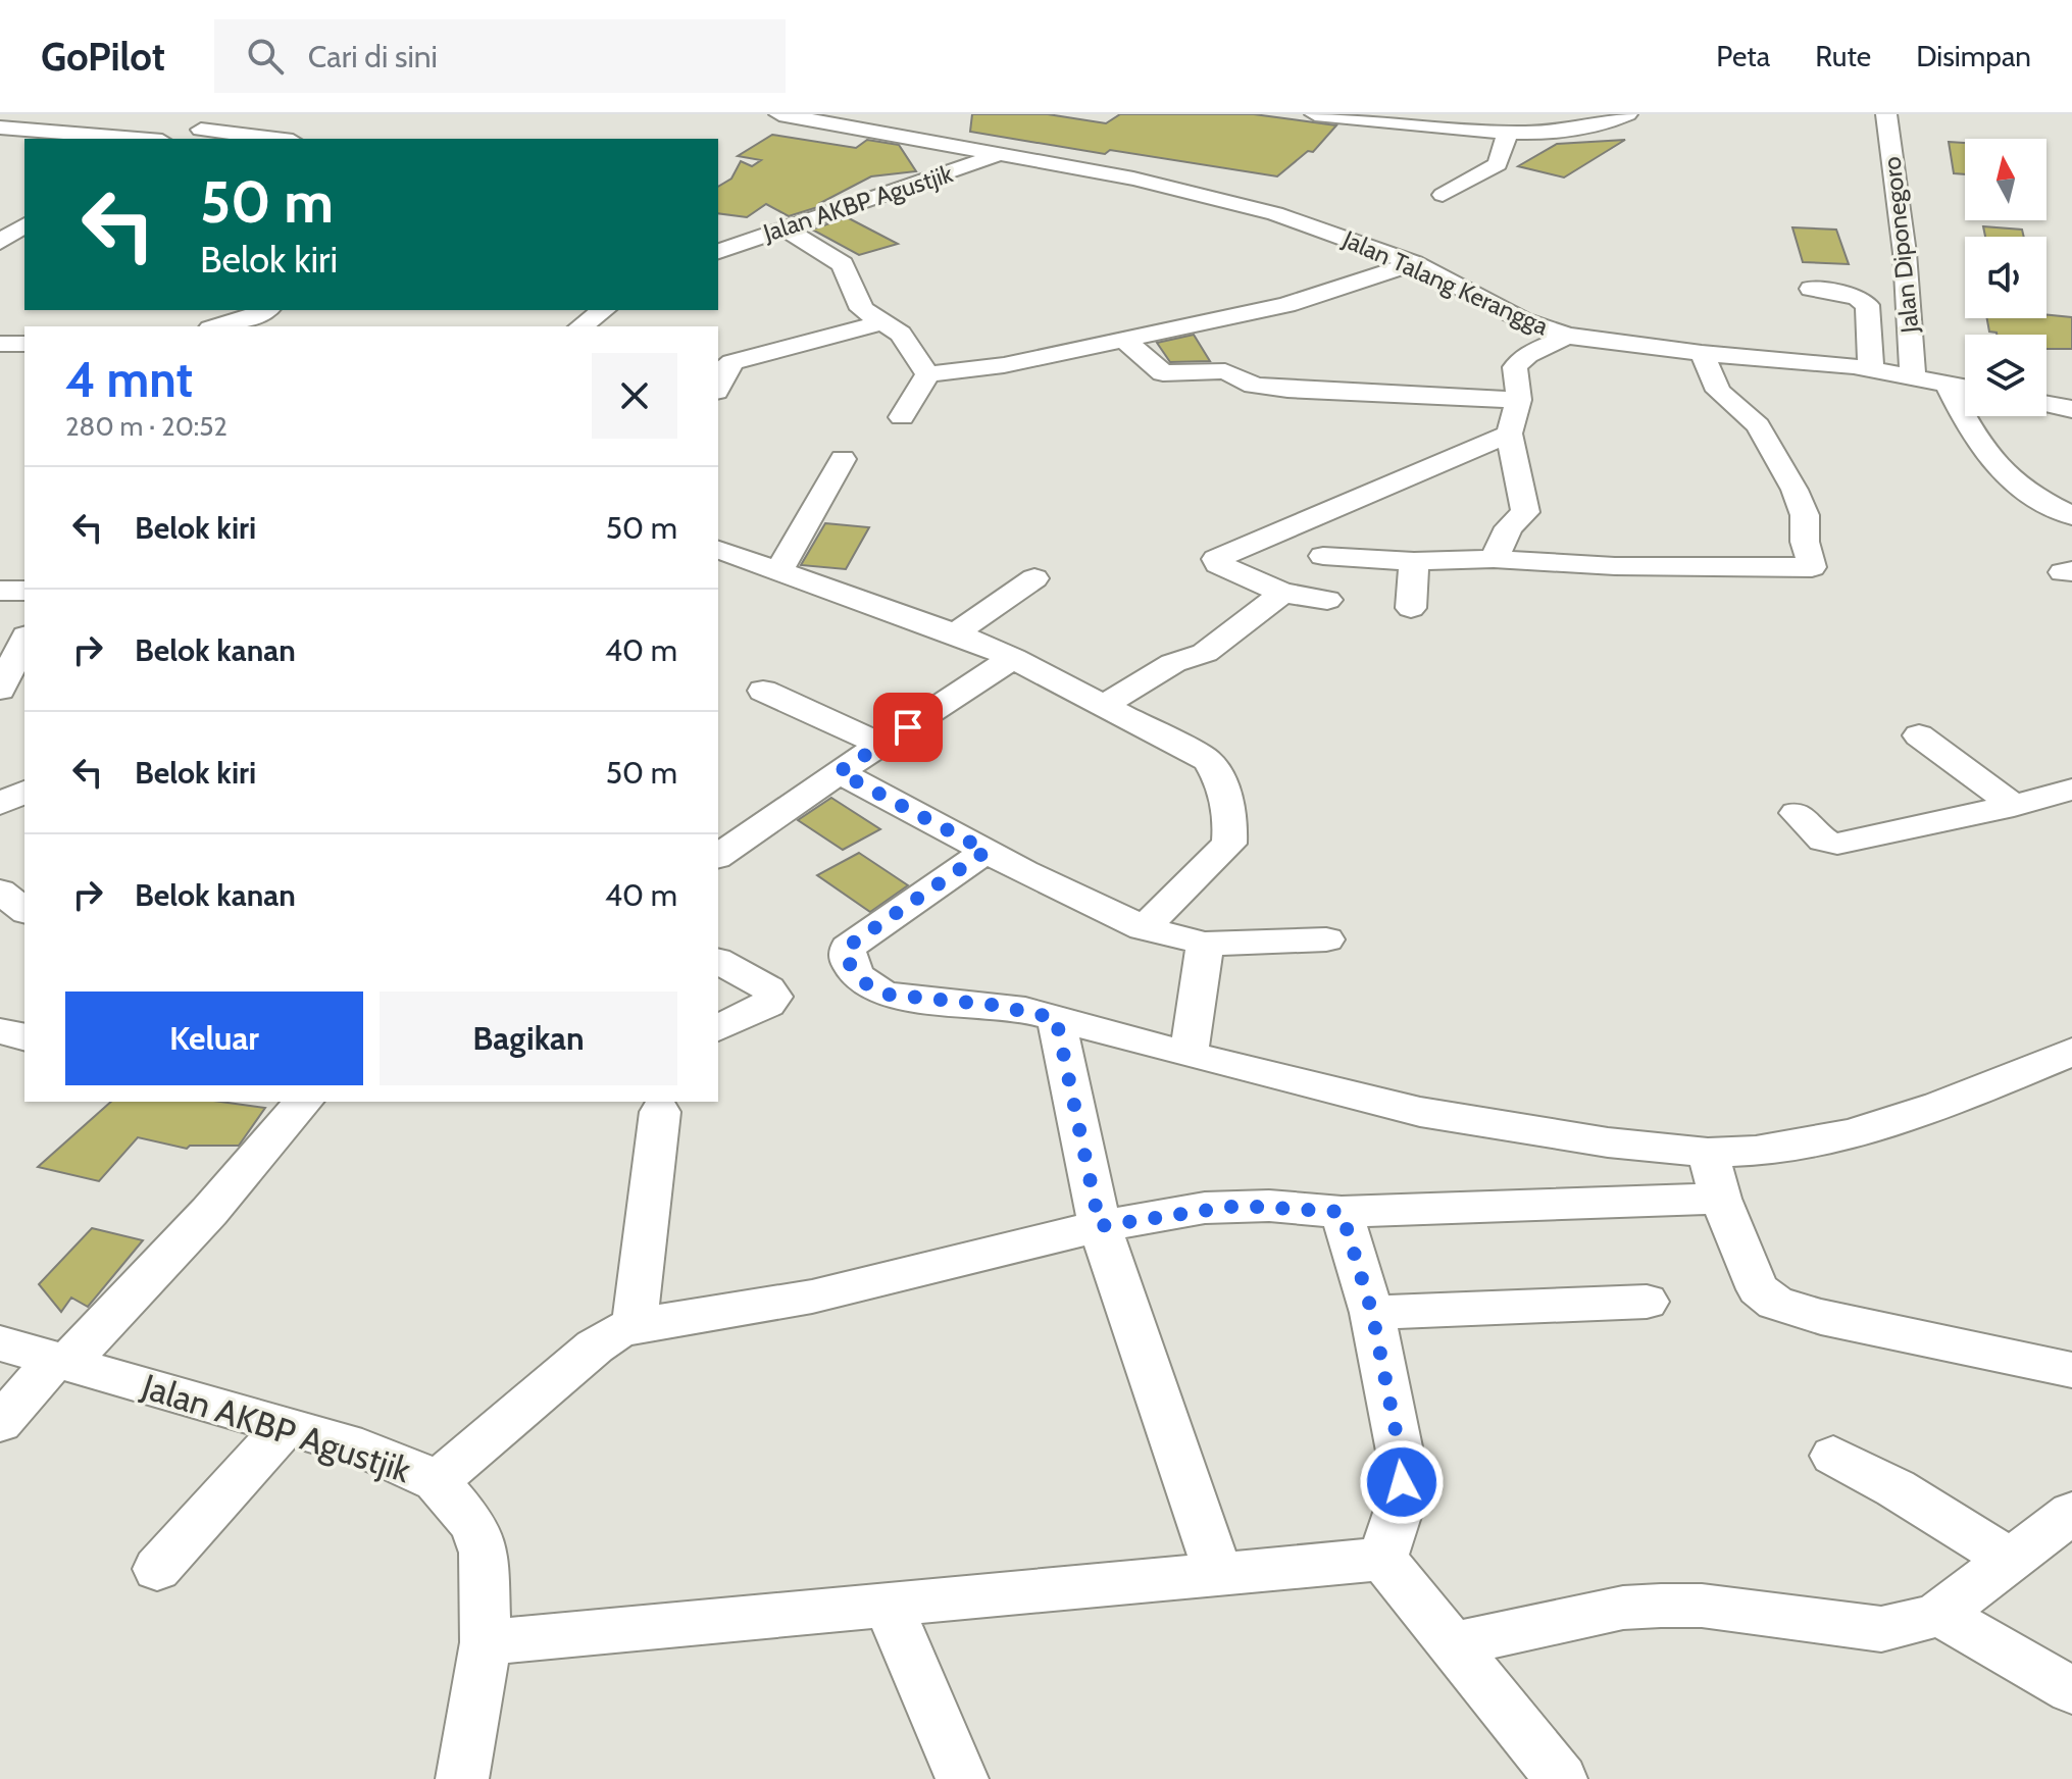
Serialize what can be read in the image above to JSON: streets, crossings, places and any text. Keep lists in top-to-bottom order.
{
  "streets": {
    "street": ["Jalan AKBP Agustjik", "Jalan Diponegoro", "Jalan Talang Kerangga"]
  },
  "crossings": [
    ["Jalan AKBP Agustjik", "Jalan Talang Kerangga"],
    ["Jalan Diponegoro", "Jalan Talang Kerangga"]
  ],
  "north": "top",
  "page": {
    "header": "GoPilot",
    "search": "Cari di sini",
    "nav": ["Peta", "Rute", "Disimpan"],
    "turn": ["50 m", "Belok kiri"],
    "heading": ["4 mnt", "280 m · 20:52"],
    "list": [
      {
        "name": "Belok kiri",
        "value": "50 m"
      },
      {
        "name": "Belok kanan",
        "value": "40 m"
      },
      {
        "name": "Belok kiri",
        "value": "50 m"
      },
      {
        "name": "Belok kanan",
        "value": "40 m"
      }
    ],
    "buttons": ["Keluar", "Bagikan"]
  }
}
